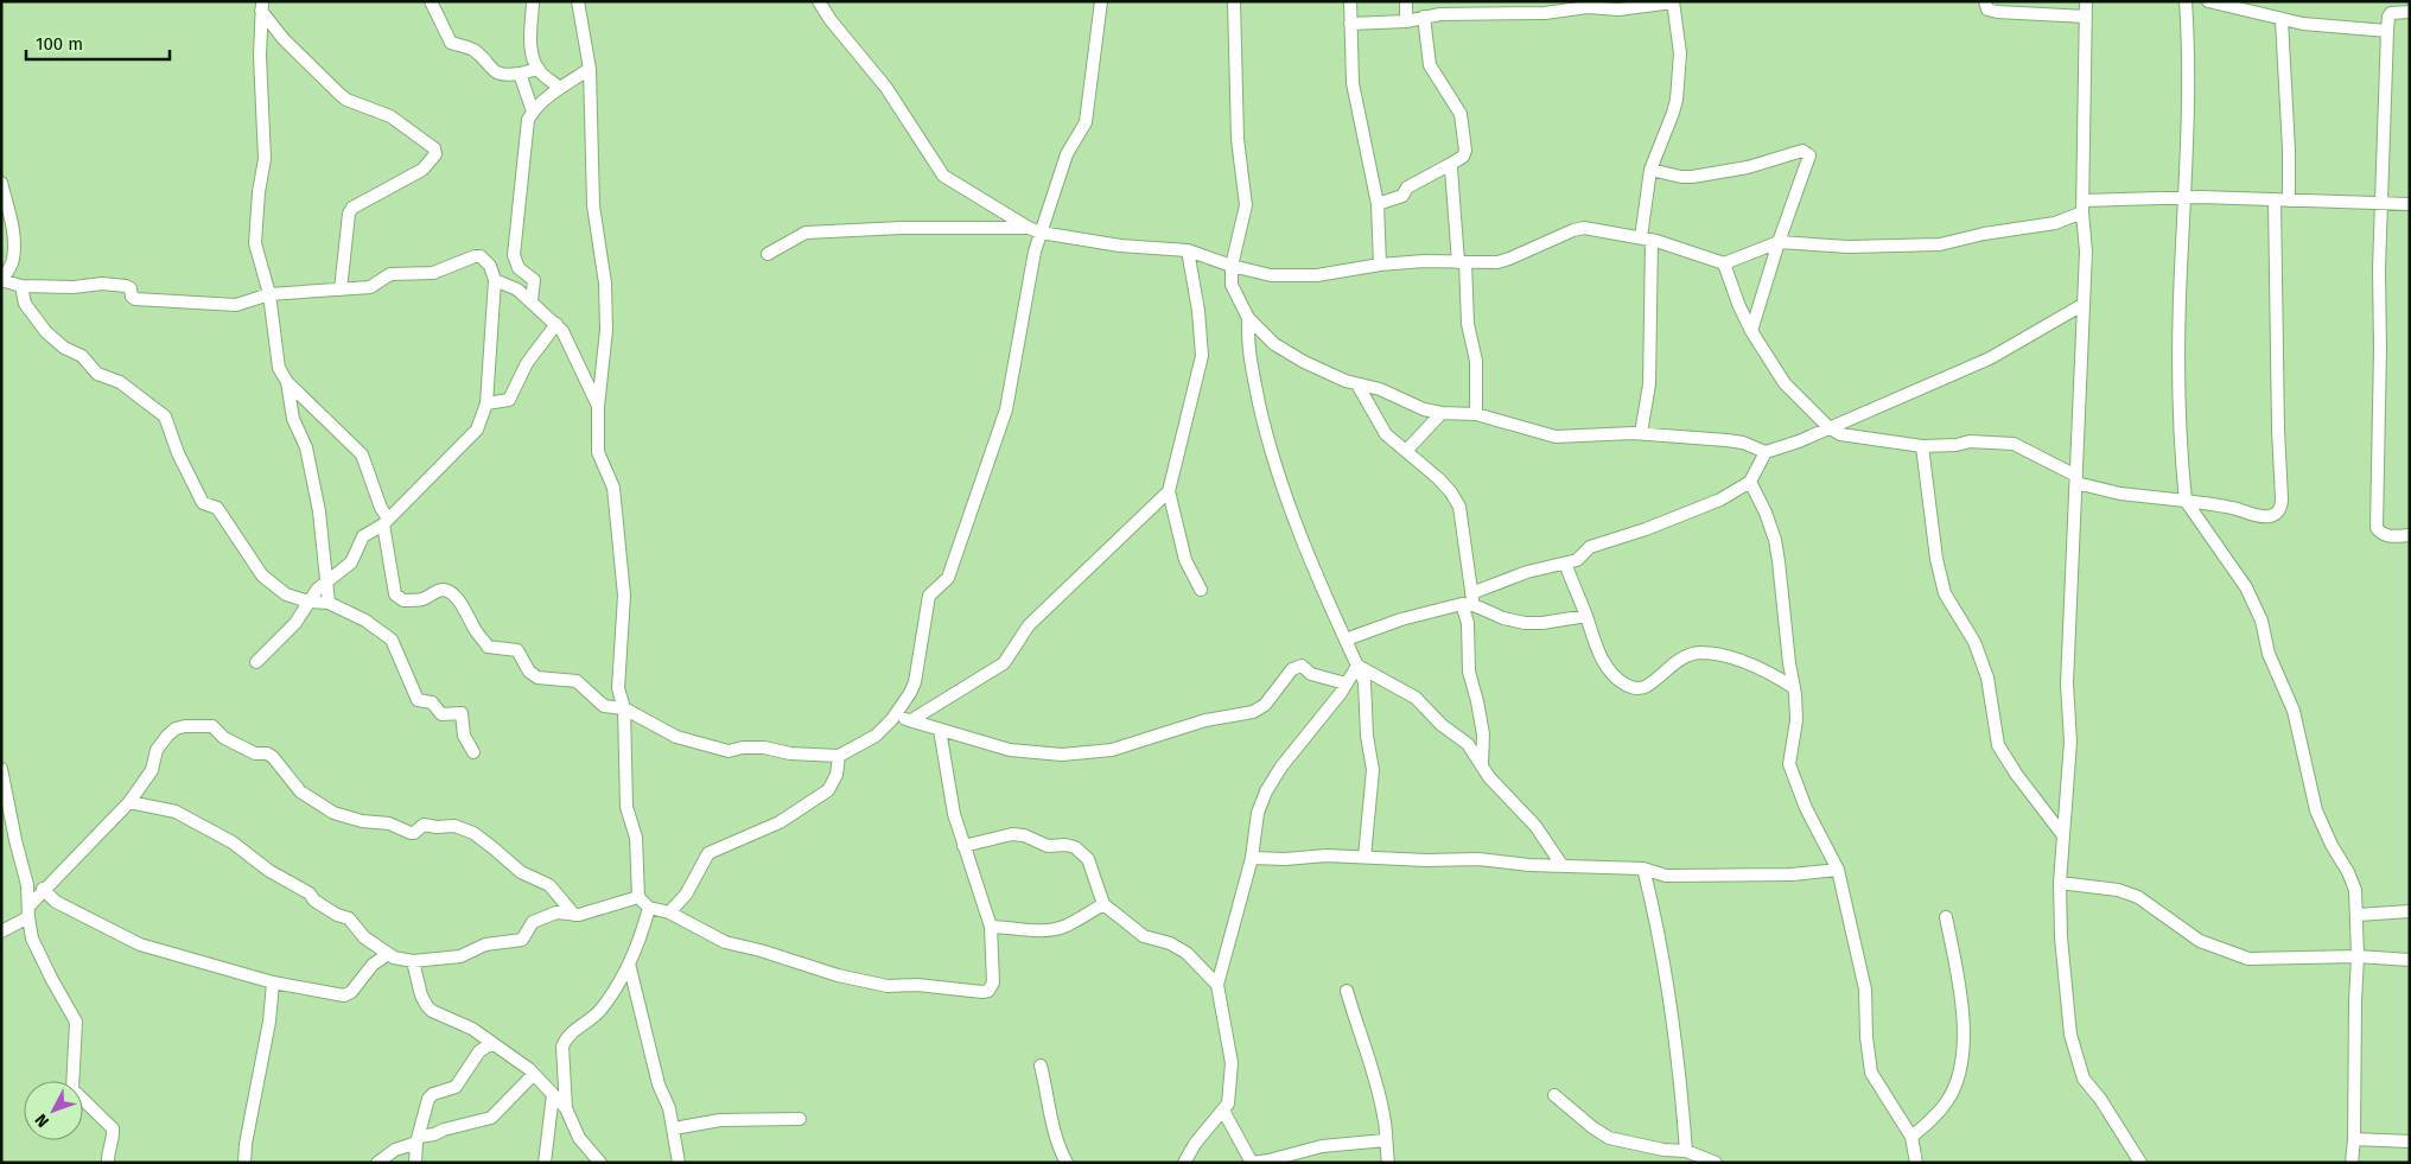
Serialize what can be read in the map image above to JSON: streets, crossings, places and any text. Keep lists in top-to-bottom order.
{
  "scale_bar": "100 m",
  "north": "bottom left"
}
